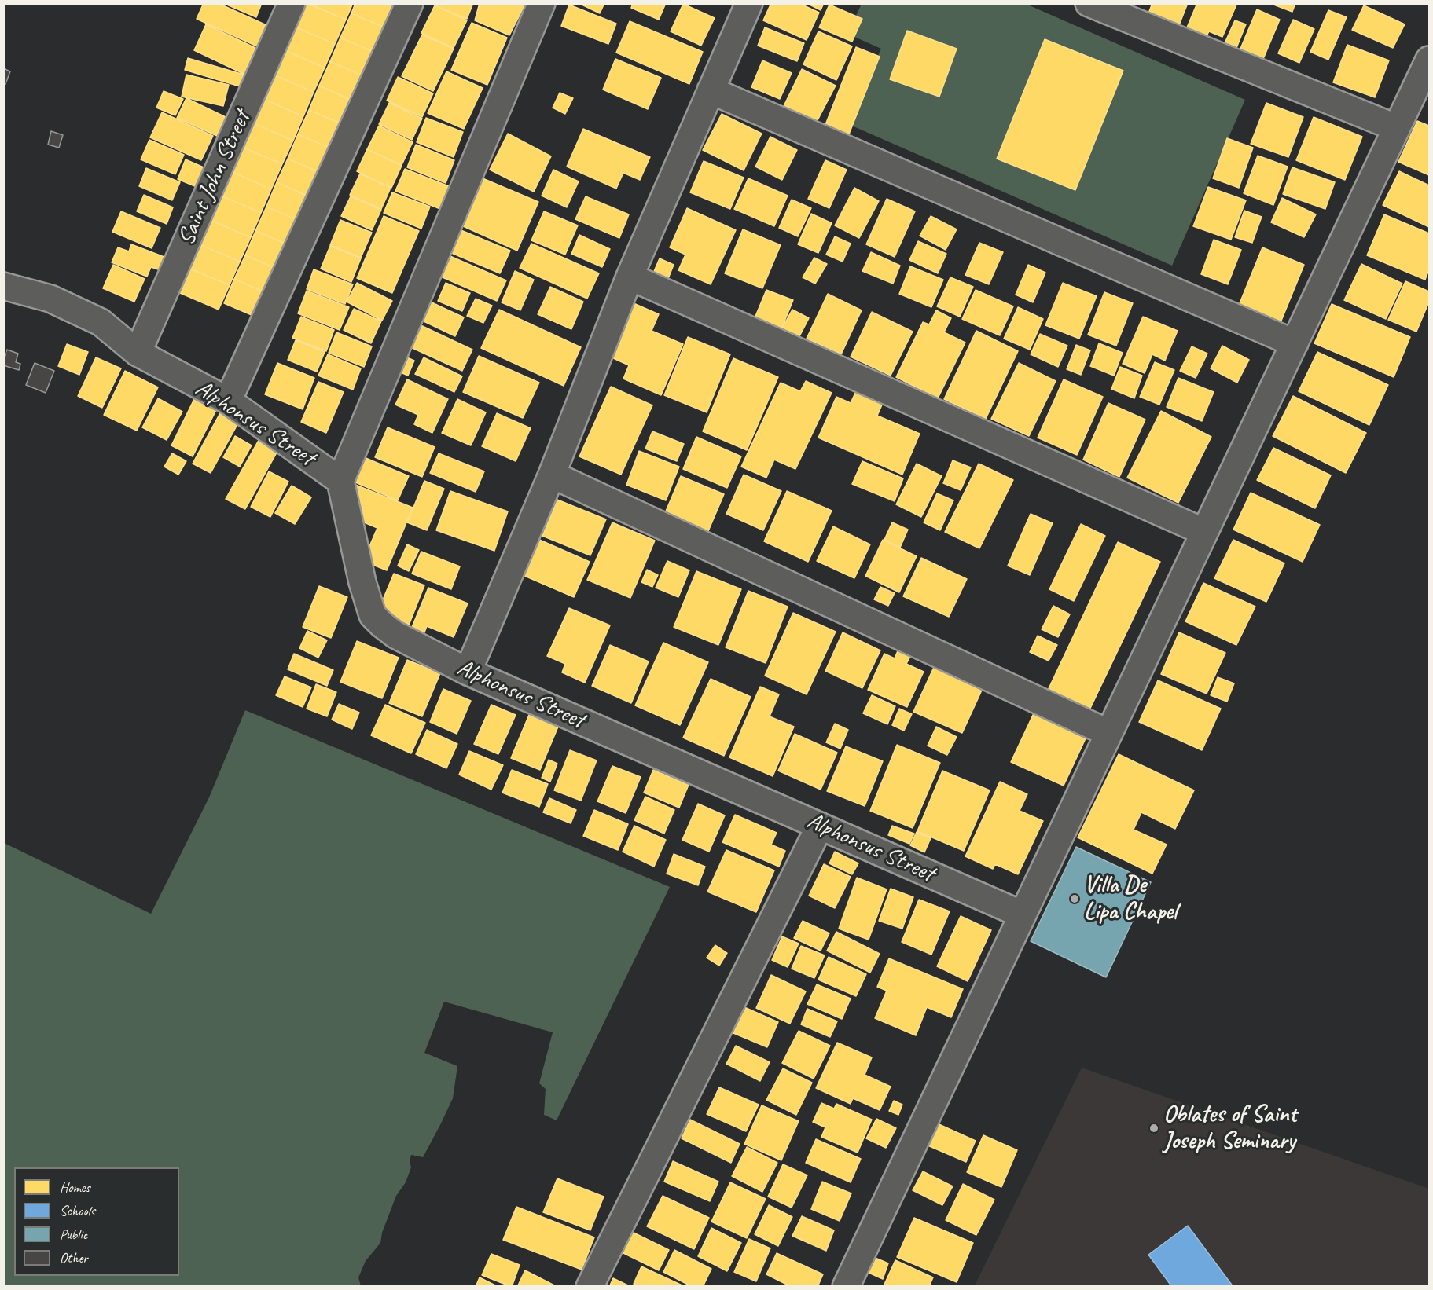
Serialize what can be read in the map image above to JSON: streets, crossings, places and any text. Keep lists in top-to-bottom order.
{
  "streets": {
    "street": ["Saint John Street", "Alphonsus Street"]
  },
  "crossings": [
    ["Saint John Street", "Alphonsus Street"]
  ],
  "places": ["Villa De Lipa Chapel", "Oblates of Saint Joseph Seminary"],
  "legend": [
    "Homes",
    "Schools",
    "Public",
    "Other"
  ]
}
